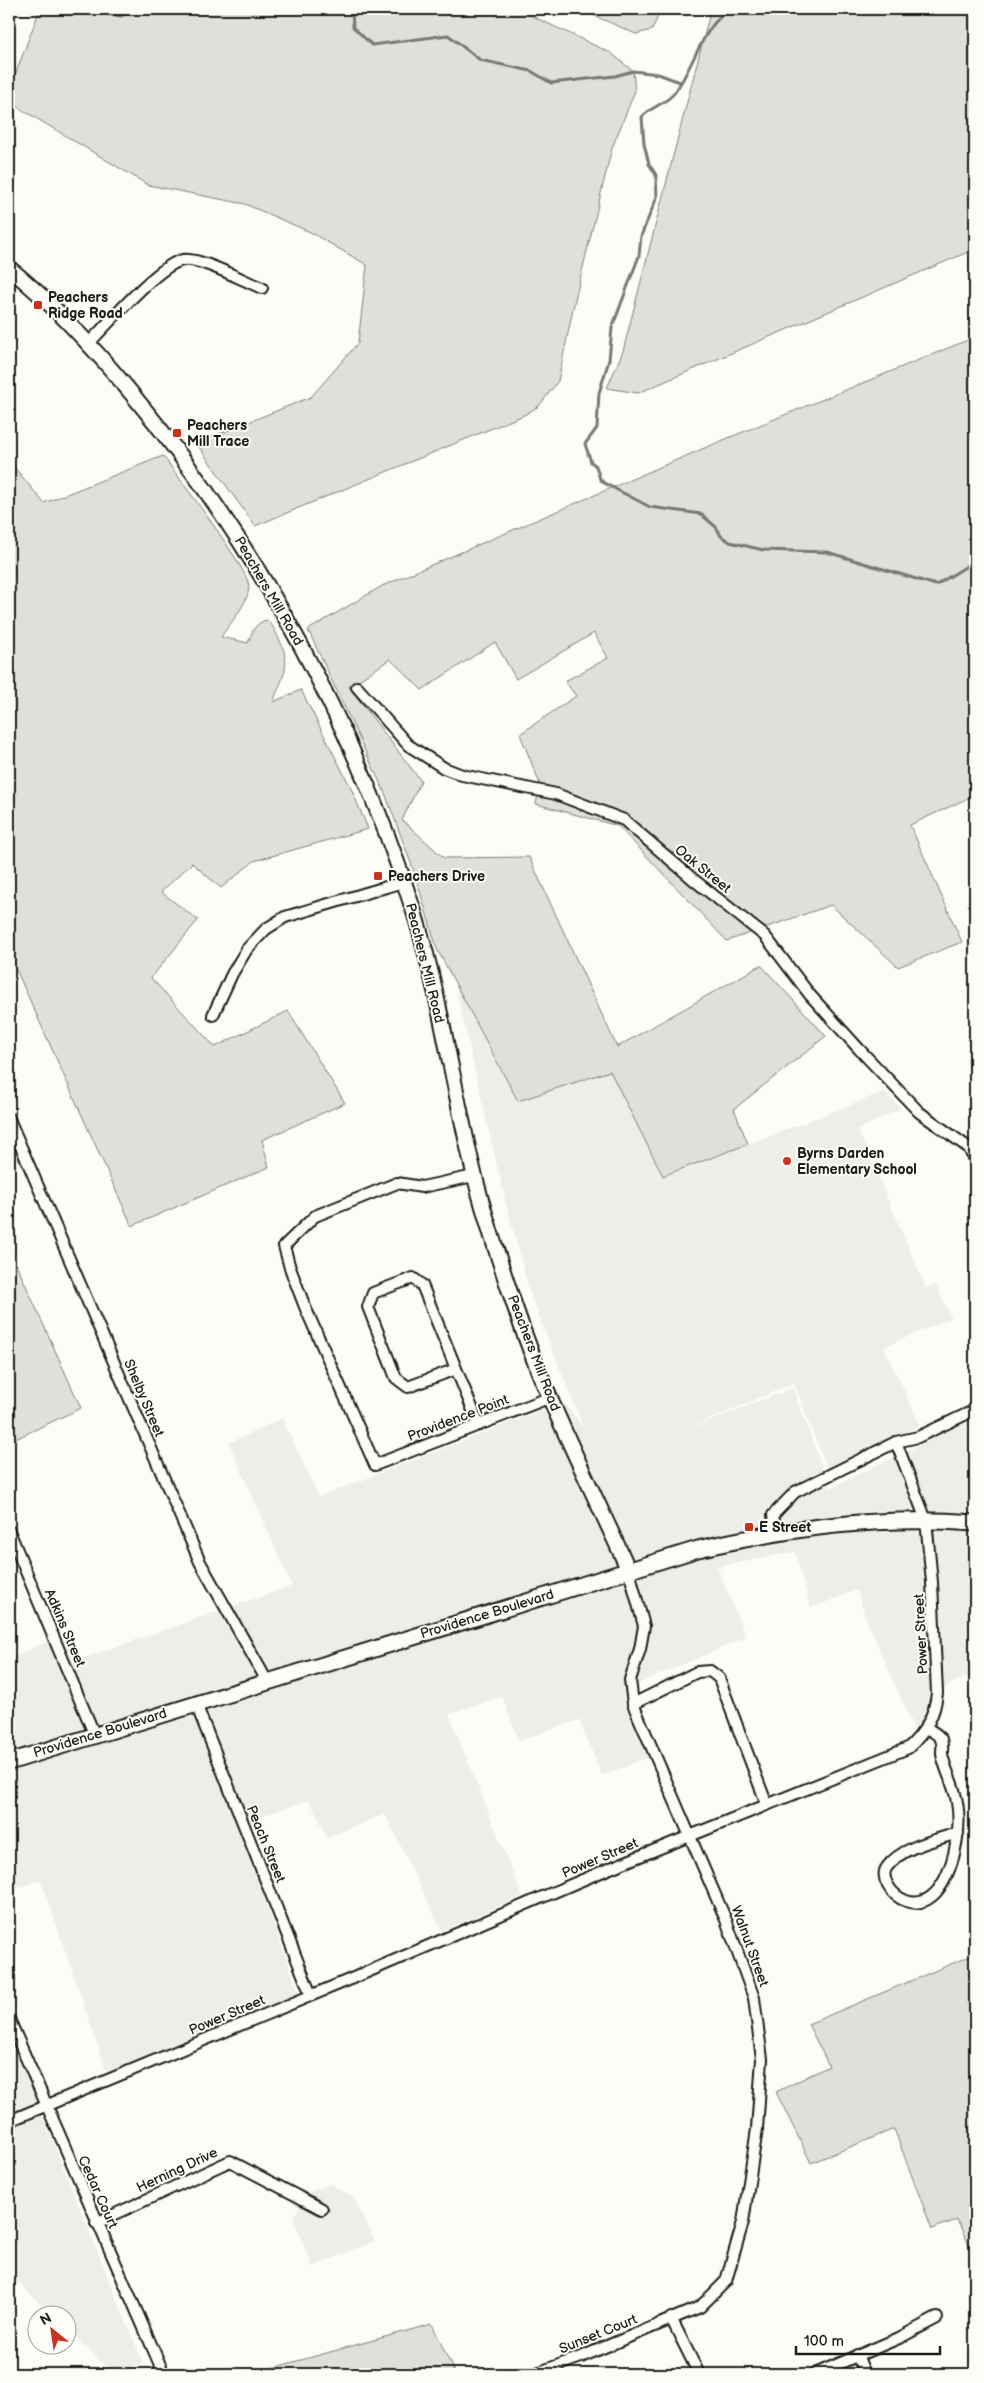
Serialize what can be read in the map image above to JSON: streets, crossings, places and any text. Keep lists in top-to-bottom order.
{
  "streets": {
    "highway": ["Providence Boulevard"],
    "main road": ["Peachers Mill Road"],
    "street": [
      "Oak Street",
      "Shelby Street",
      "Providence Point",
      "Adkins Street",
      "Power Street",
      "Peach Street",
      "Walnut Street",
      "Herning Drive",
      "Cedar Court",
      "Sunset Court"
    ]
  },
  "crossings": [
    ["Peachers Mill Road", "Providence Point"],
    ["Peachers Mill Road", "Providence Boulevard"],
    ["Peachers Mill Road", "Walnut Street"],
    ["Shelby Street", "Providence Boulevard"],
    ["Providence Boulevard", "Adkins Street"],
    ["Providence Boulevard", "Power Street"],
    ["Providence Boulevard", "Peach Street"],
    ["Providence Boulevard", "Walnut Street"],
    ["Power Street", "Peach Street"],
    ["Power Street", "Walnut Street"],
    ["Power Street", "Cedar Court"],
    ["Walnut Street", "Sunset Court"],
    ["Herning Drive", "Cedar Court"]
  ],
  "places": {
    "transit": [
      "Peachers Ridge Road",
      "Peachers Mill Trace",
      "Peachers Drive",
      "E Street"
    ],
    "other": ["Byrns Darden Elementary School"]
  },
  "scale_bar": "100 m",
  "north": "top left"
}
